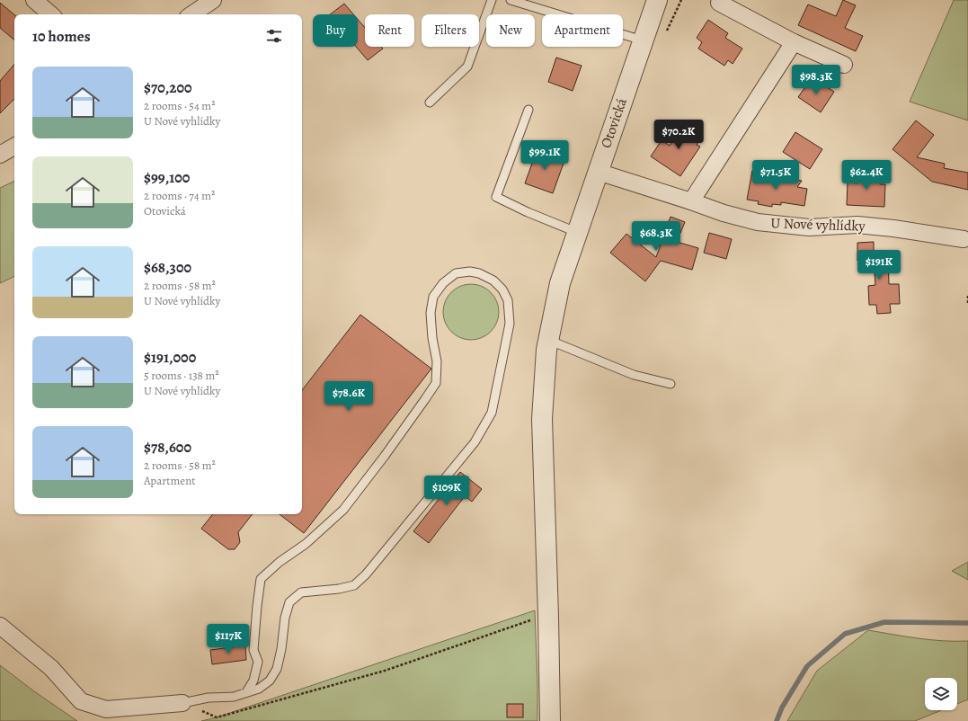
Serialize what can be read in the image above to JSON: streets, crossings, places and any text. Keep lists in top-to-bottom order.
{
  "streets": {
    "street": ["Otovická", "U Nové vyhlídky"]
  },
  "crossings": [
    ["Otovická", "U Nové vyhlídky"]
  ],
  "page": {
    "chip": [
      "Buy",
      "Rent",
      "Filters",
      "New",
      "Apartment"
    ],
    "heading": "10 homes",
    "list": [
      {
        "name": "$70,200",
        "note": "2 rooms · 54 m² · U Nové vyhlídky"
      },
      {
        "name": "$99,100",
        "note": "2 rooms · 74 m² · Otovická"
      },
      {
        "name": "$68,300",
        "note": "2 rooms · 58 m² · U Nové vyhlídky"
      },
      {
        "name": "$191,000",
        "note": "5 rooms · 138 m² · U Nové vyhlídky"
      },
      {
        "name": "$78,600",
        "note": "2 rooms · 58 m² · Apartment"
      }
    ],
    "price": [
      "$98.3K",
      "$70.2K",
      "$99.1K",
      "$71.5K",
      "$62.4K",
      "$68.3K",
      "$191K",
      "$78.6K",
      "$109K",
      "$117K"
    ]
  }
}
